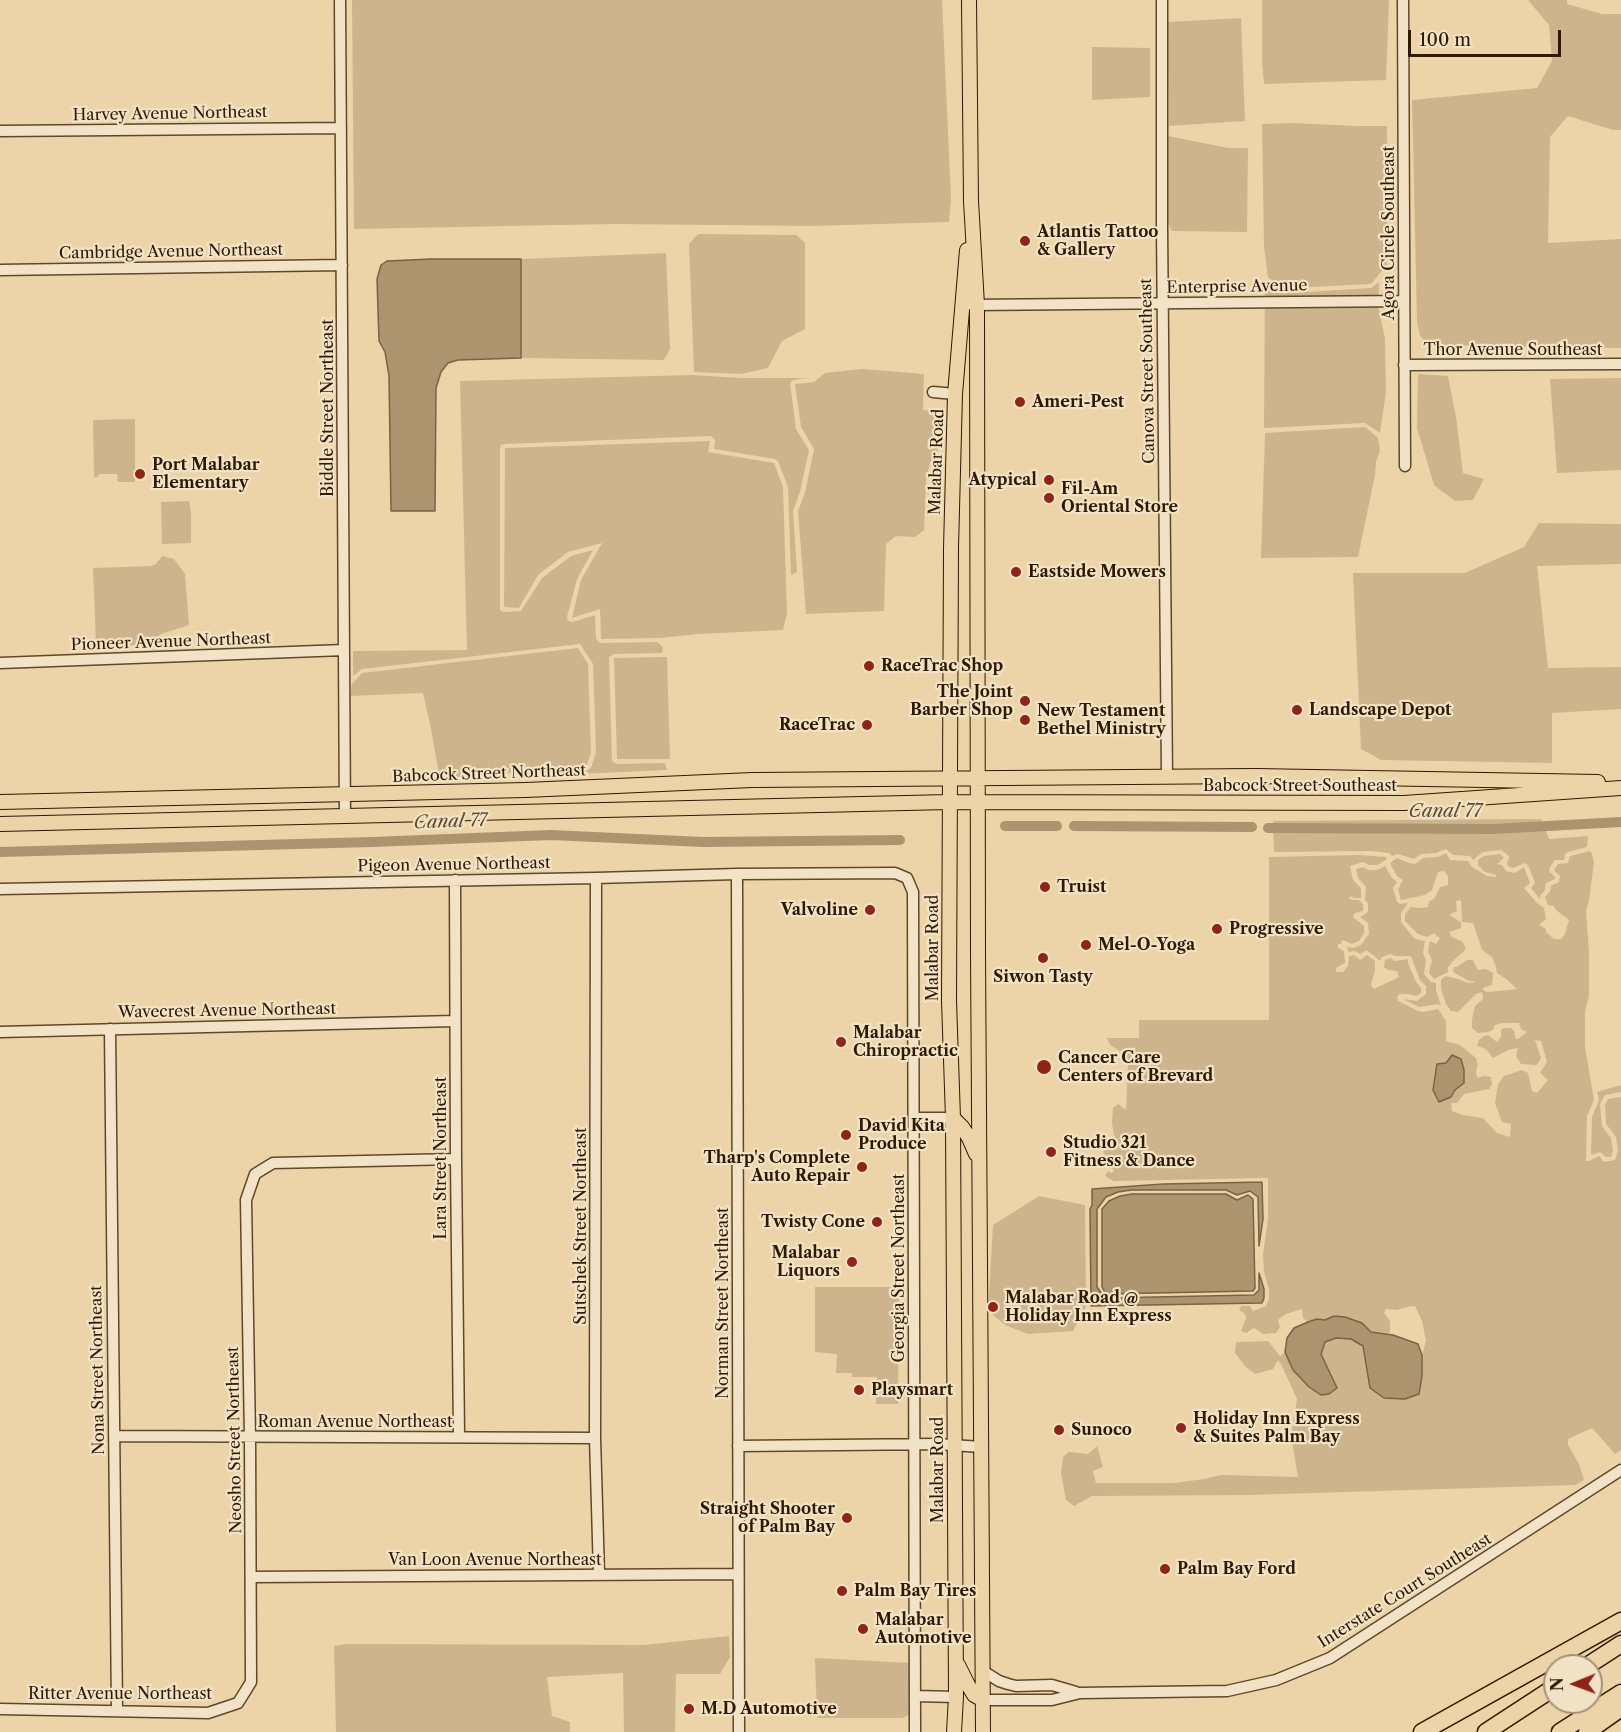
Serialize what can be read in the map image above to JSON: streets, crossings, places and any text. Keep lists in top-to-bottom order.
{
  "streets": {
    "main road": ["Malabar Road", "Babcock Street Northeast", "Babcock Street Southeast"],
    "street": [
      "Harvey Avenue Northeast",
      "Agora Circle Southeast",
      "Cambridge Avenue Northeast",
      "Enterprise Avenue",
      "Thor Avenue Southeast",
      "Canova Street Southeast",
      "Biddle Street Northeast",
      "Pioneer Avenue Northeast",
      "Pigeon Avenue Northeast",
      "Wavecrest Avenue Northeast",
      "Lara Street Northeast",
      "Sutschek Street Northeast",
      "Georgia Street Northeast",
      "Norman Street Northeast",
      "Nona Street Northeast",
      "Roman Avenue Northeast",
      "Neosho Street Northeast",
      "Van Loon Avenue Northeast",
      "Interstate Court Southeast",
      "Ritter Avenue Northeast"
    ]
  },
  "crossings": [
    ["Harvey Avenue Northeast", "Biddle Street Northeast"],
    ["Agora Circle Southeast", "Enterprise Avenue"],
    ["Agora Circle Southeast", "Thor Avenue Southeast"],
    ["Cambridge Avenue Northeast", "Biddle Street Northeast"],
    ["Enterprise Avenue", "Canova Street Southeast"],
    ["Enterprise Avenue", "Malabar Road"],
    ["Canova Street Southeast", "Babcock Street Southeast"],
    ["Biddle Street Northeast", "Pioneer Avenue Northeast"],
    ["Biddle Street Northeast", "Babcock Street Northeast"],
    ["Malabar Road", "Babcock Street Northeast"],
    ["Malabar Road", "Babcock Street Southeast"],
    ["Malabar Road", "Interstate Court Southeast"],
    ["Babcock Street Northeast", "Babcock Street Southeast"],
    ["Pigeon Avenue Northeast", "Lara Street Northeast"],
    ["Pigeon Avenue Northeast", "Sutschek Street Northeast"],
    ["Pigeon Avenue Northeast", "Georgia Street Northeast"],
    ["Pigeon Avenue Northeast", "Norman Street Northeast"],
    ["Wavecrest Avenue Northeast", "Lara Street Northeast"],
    ["Wavecrest Avenue Northeast", "Nona Street Northeast"],
    ["Lara Street Northeast", "Roman Avenue Northeast"],
    ["Lara Street Northeast", "Neosho Street Northeast"],
    ["Sutschek Street Northeast", "Roman Avenue Northeast"],
    ["Sutschek Street Northeast", "Van Loon Avenue Northeast"],
    ["Norman Street Northeast", "Van Loon Avenue Northeast"],
    ["Nona Street Northeast", "Roman Avenue Northeast"],
    ["Nona Street Northeast", "Ritter Avenue Northeast"],
    ["Roman Avenue Northeast", "Neosho Street Northeast"],
    ["Neosho Street Northeast", "Van Loon Avenue Northeast"],
    ["Neosho Street Northeast", "Ritter Avenue Northeast"]
  ],
  "water": ["Canal 77"],
  "places": [
    "Atlantis Tattoo & Gallery",
    "Ameri-Pest",
    "Port Malabar Elementary",
    "Atypical",
    "Fil-Am Oriental Store",
    "Eastside Mowers",
    "RaceTrac Shop",
    "The Joint Barber Shop",
    "Landscape Depot",
    "New Testament Bethel Ministry",
    "RaceTrac",
    "Truist",
    "Valvoline",
    "Progressive",
    "Mel-O-Yoga",
    "Siwon Tasty",
    "Malabar Chiropractic",
    "Cancer Care Centers of Brevard",
    "David Kita Produce",
    "Studio 321 Fitness & Dance",
    "Tharp's Complete Auto Repair",
    "Twisty Cone",
    "Malabar Liquors",
    "Malabar Road @ Holiday Inn Express",
    "Playsmart",
    "Holiday Inn Express & Suites Palm Bay",
    "Sunoco",
    "Straight Shooter of Palm Bay",
    "Palm Bay Ford",
    "Palm Bay Tires",
    "Malabar Automotive",
    "M.D Automotive"
  ],
  "scale_bar": "100 m",
  "north": "left"
}
